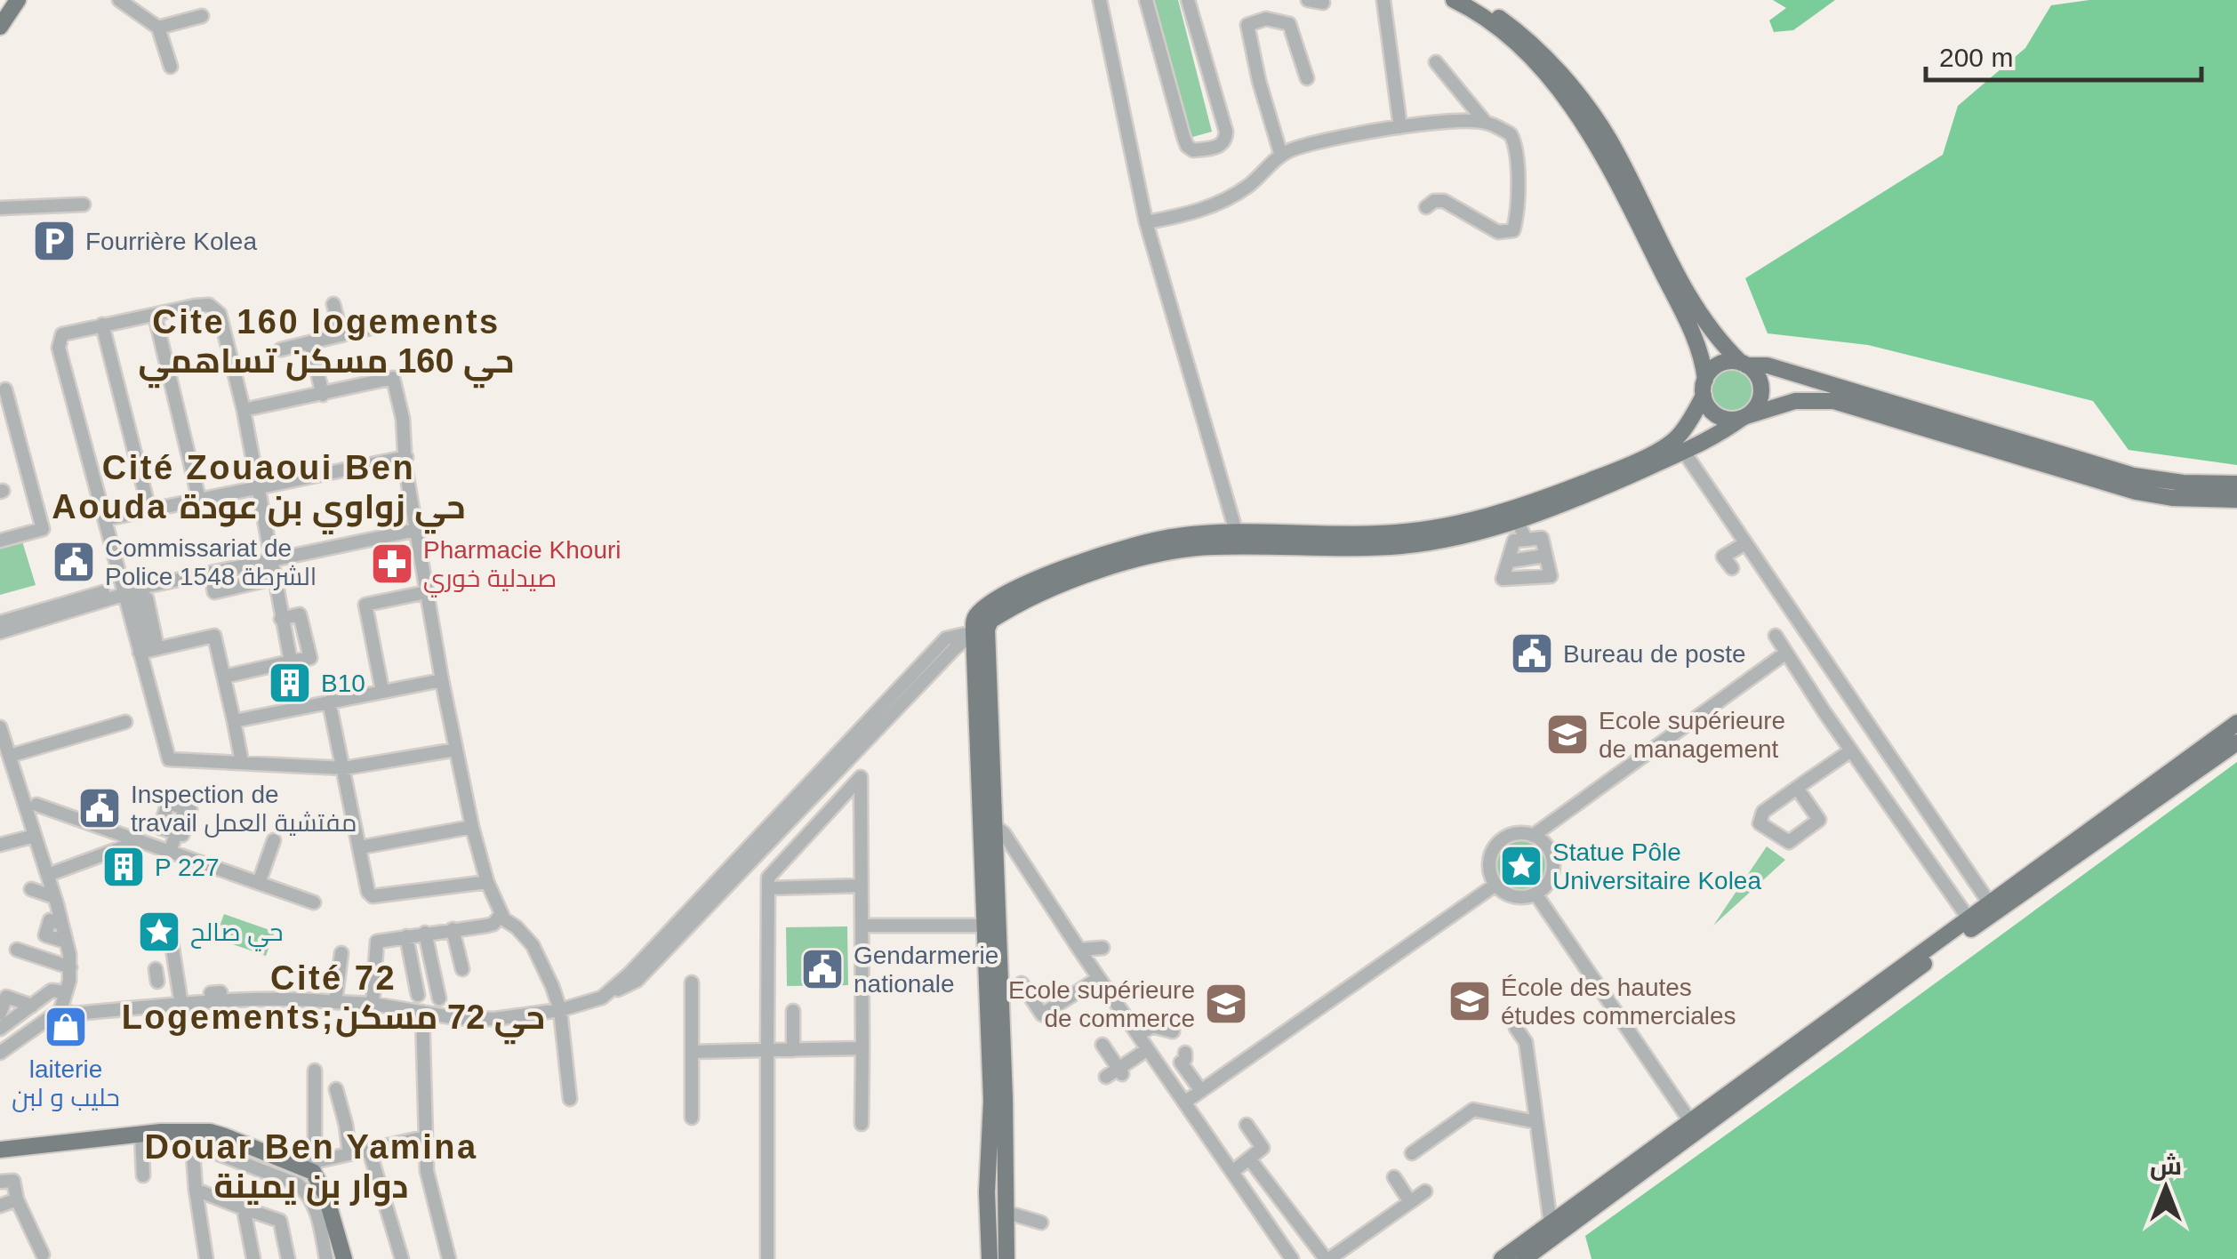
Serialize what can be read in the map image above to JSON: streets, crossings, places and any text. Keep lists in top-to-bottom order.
{
  "districts": [
    "Cite 160 logements حي 160 مسكن تساهمي",
    "Cité Zouaoui Ben Aouda حي زواوي بن عودة",
    "Cité 72 Logements;حي 72 مسكن",
    "Douar Ben Yamina دوار بن يمينة"
  ],
  "places": {
    "parking": ["Fourrière Kolea"],
    "public building": [
      "Commissariat de Police 1548 الشرطة",
      "Bureau de poste",
      "Inspection de travail مفتشية العمل",
      "Gendarmerie nationale"
    ],
    "pharmacy": ["Pharmacie Khouri صيدلية خوري"],
    "building": ["B10", "P 227"],
    "school or university": ["Ecole supérieure de management", "École des hautes études commerciales", "Ecole supérieure de commerce"],
    "place": ["Statue Pôle Universitaire Kolea", "حي صالح"],
    "shop": ["laiterie حليب و لبن"]
  },
  "scale_bar": "200 m",
  "north": "top"
}
